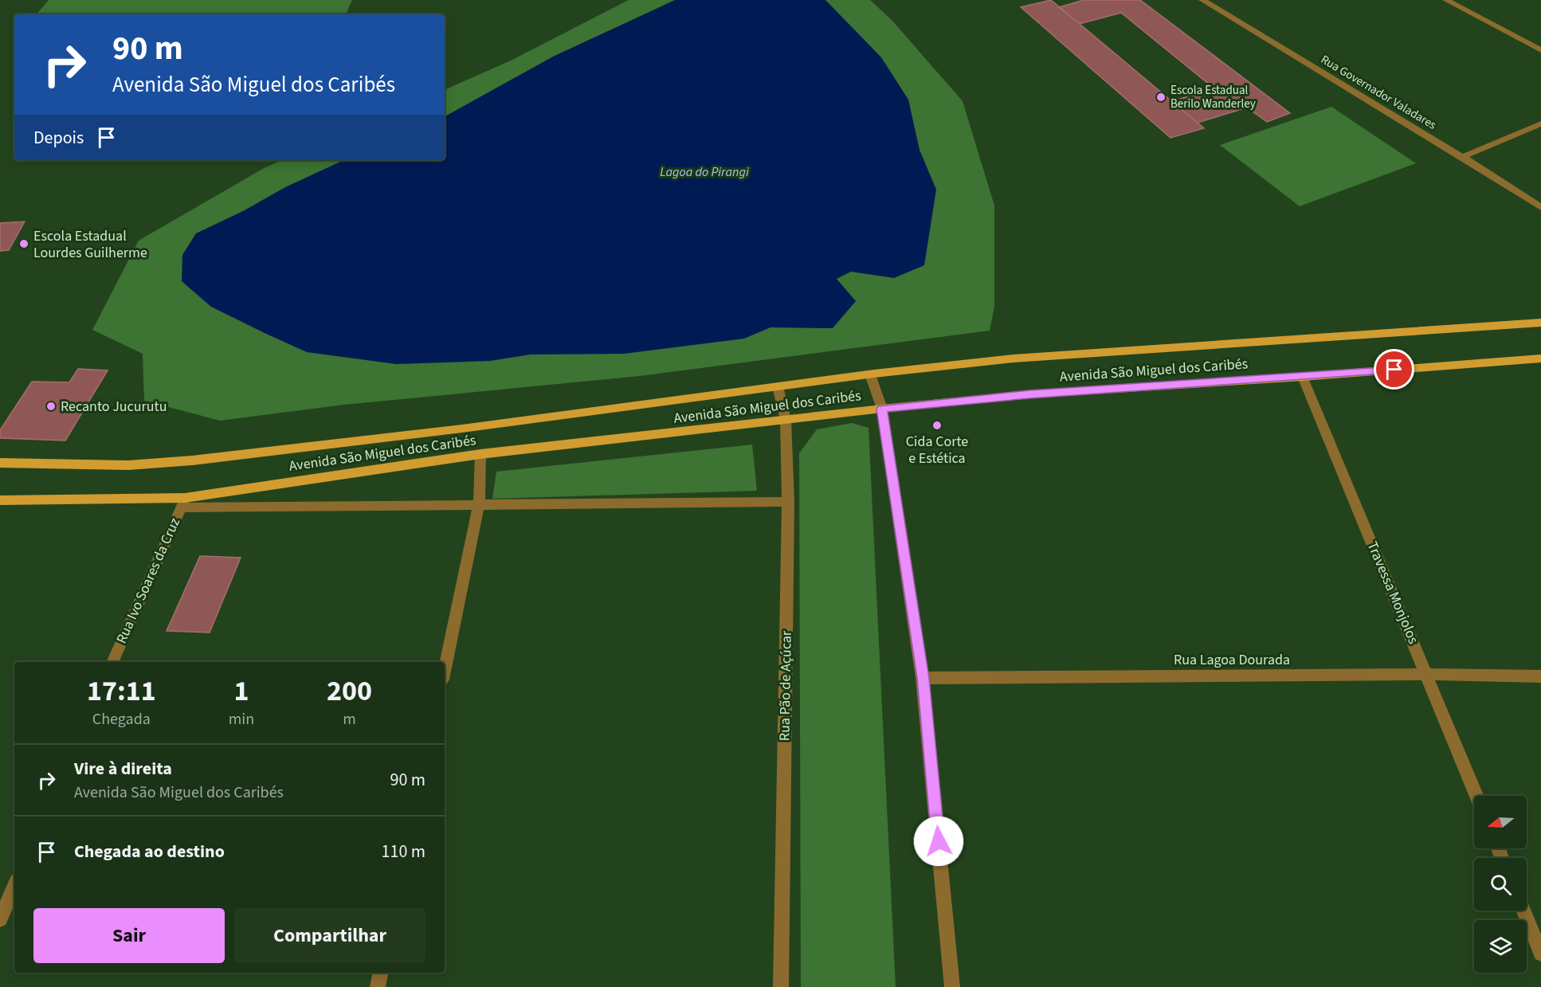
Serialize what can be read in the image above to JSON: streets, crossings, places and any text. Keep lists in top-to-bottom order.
{
  "streets": {
    "main road": ["Avenida São Miguel dos Caribés"],
    "street": [
      "Rua Governador Valadares",
      "Rua Ivo Soares da Cruz",
      "Travessa Monjolos",
      "Rua Lagoa Dourada",
      "Rua Pão de Açúcar"
    ]
  },
  "crossings": [
    ["Avenida São Miguel dos Caribés", "Rua Ivo Soares da Cruz"],
    ["Avenida São Miguel dos Caribés", "Travessa Monjolos"],
    ["Avenida São Miguel dos Caribés", "Rua Pão de Açúcar"],
    ["Travessa Monjolos", "Rua Lagoa Dourada"]
  ],
  "water": ["Lagoa do Pirangi"],
  "places": [
    "Escola Estadual Berilo Wanderley",
    "Escola Estadual Lourdes Guilherme",
    "Recanto Jucurutu",
    "Cida Corte e Estética"
  ],
  "north": "left",
  "page": {
    "turn": ["90 m", "Avenida São Miguel dos Caribés"],
    "then": "Depois",
    "eta": [
      "17:11",
      "Chegada",
      "1",
      "min",
      "200",
      "m"
    ],
    "list": [
      {
        "name": "Vire à direita",
        "note": "Avenida São Miguel dos Caribés",
        "value": "90 m"
      },
      {
        "name": "Chegada ao destino",
        "value": "110 m"
      }
    ],
    "buttons": ["Sair", "Compartilhar"]
  }
}
